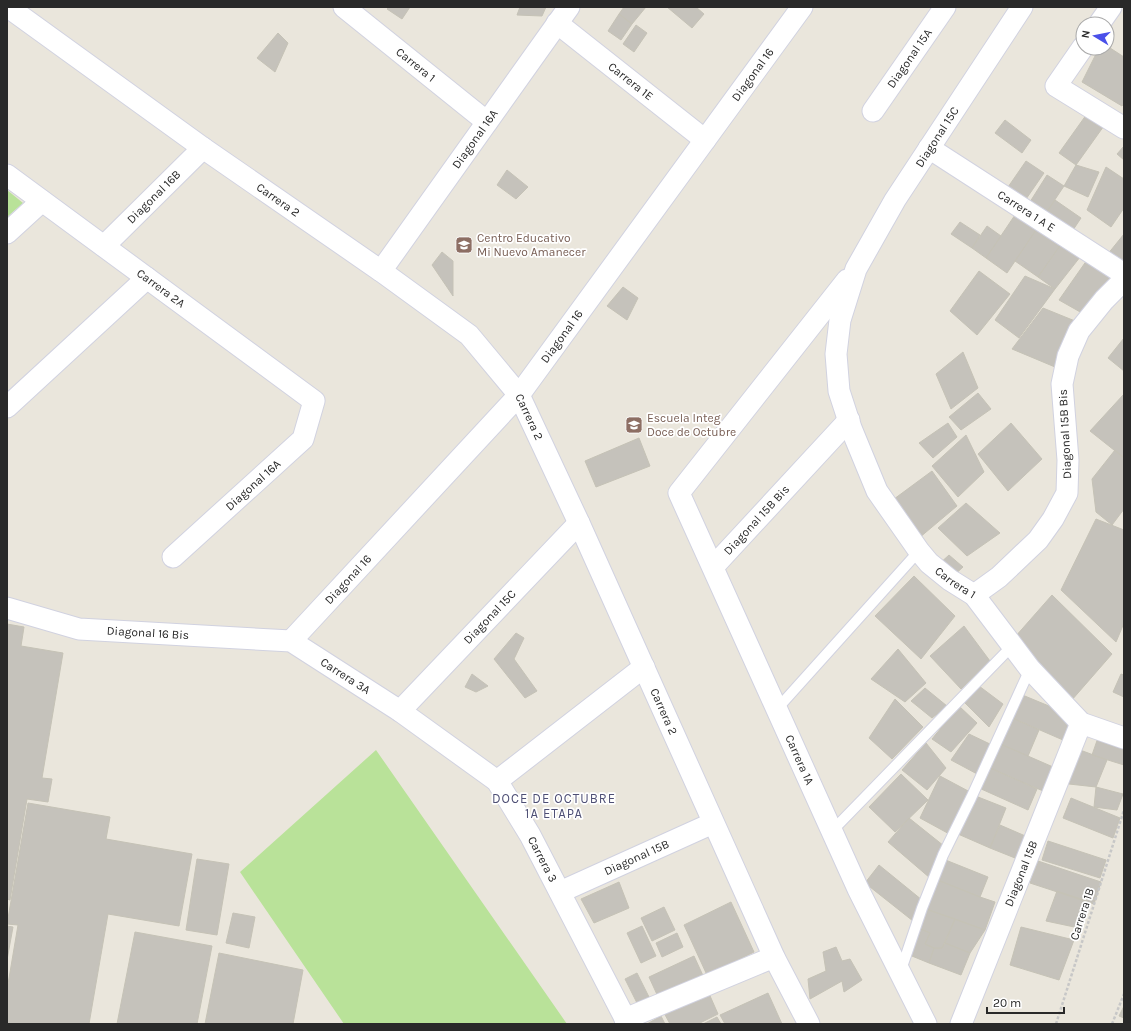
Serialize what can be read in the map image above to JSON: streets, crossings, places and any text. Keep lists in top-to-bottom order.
{
  "streets": {
    "street": [
      "Diagonal 15A",
      "Carrera 1",
      "Diagonal 16",
      "Carrera 1E",
      "Diagonal 15C",
      "Diagonal 16A",
      "Diagonal 16B",
      "Carrera 2",
      "Carrera 1 A E",
      "Carrera 2A",
      "Diagonal 15B Bis",
      "Diagonal 16 Bis",
      "Carrera 3A",
      "Carrera 1A",
      "Diagonal 15B",
      "Carrera 3"
    ],
    "path": ["Carrera 1B"]
  },
  "crossings": [
    ["Carrera 1", "Diagonal 15C"],
    ["Carrera 1", "Diagonal 16A"],
    ["Carrera 1", "Diagonal 15B Bis"],
    ["Carrera 1", "Diagonal 15B"],
    ["Diagonal 16", "Carrera 1E"],
    ["Diagonal 16", "Carrera 2"],
    ["Diagonal 16", "Diagonal 16 Bis"],
    ["Diagonal 16", "Carrera 3A"],
    ["Carrera 1E", "Diagonal 16A"],
    ["Diagonal 15C", "Carrera 2"],
    ["Diagonal 15C", "Carrera 1 A E"],
    ["Diagonal 15C", "Diagonal 15B Bis"],
    ["Diagonal 15C", "Carrera 3A"],
    ["Diagonal 15C", "Carrera 1A"],
    ["Diagonal 15C", "Carrera 3"],
    ["Diagonal 16A", "Carrera 2"],
    ["Diagonal 16A", "Carrera 2A"],
    ["Diagonal 16B", "Carrera 2"],
    ["Diagonal 16B", "Carrera 2A"],
    ["Carrera 2", "Diagonal 15B"],
    ["Diagonal 15B Bis", "Carrera 1A"],
    ["Diagonal 16 Bis", "Carrera 3A"],
    ["Carrera 3A", "Carrera 3"],
    ["Diagonal 15B", "Carrera 3"]
  ],
  "districts": ["DOCE DE OCTUBRE 1A ETAPA"],
  "places": {
    "school or university": ["Centro Educativo Mi Nuevo Amanecer", "Escuela Integ Doce de Octubre"]
  },
  "scale_bar": "20 m",
  "north": "left"
}
